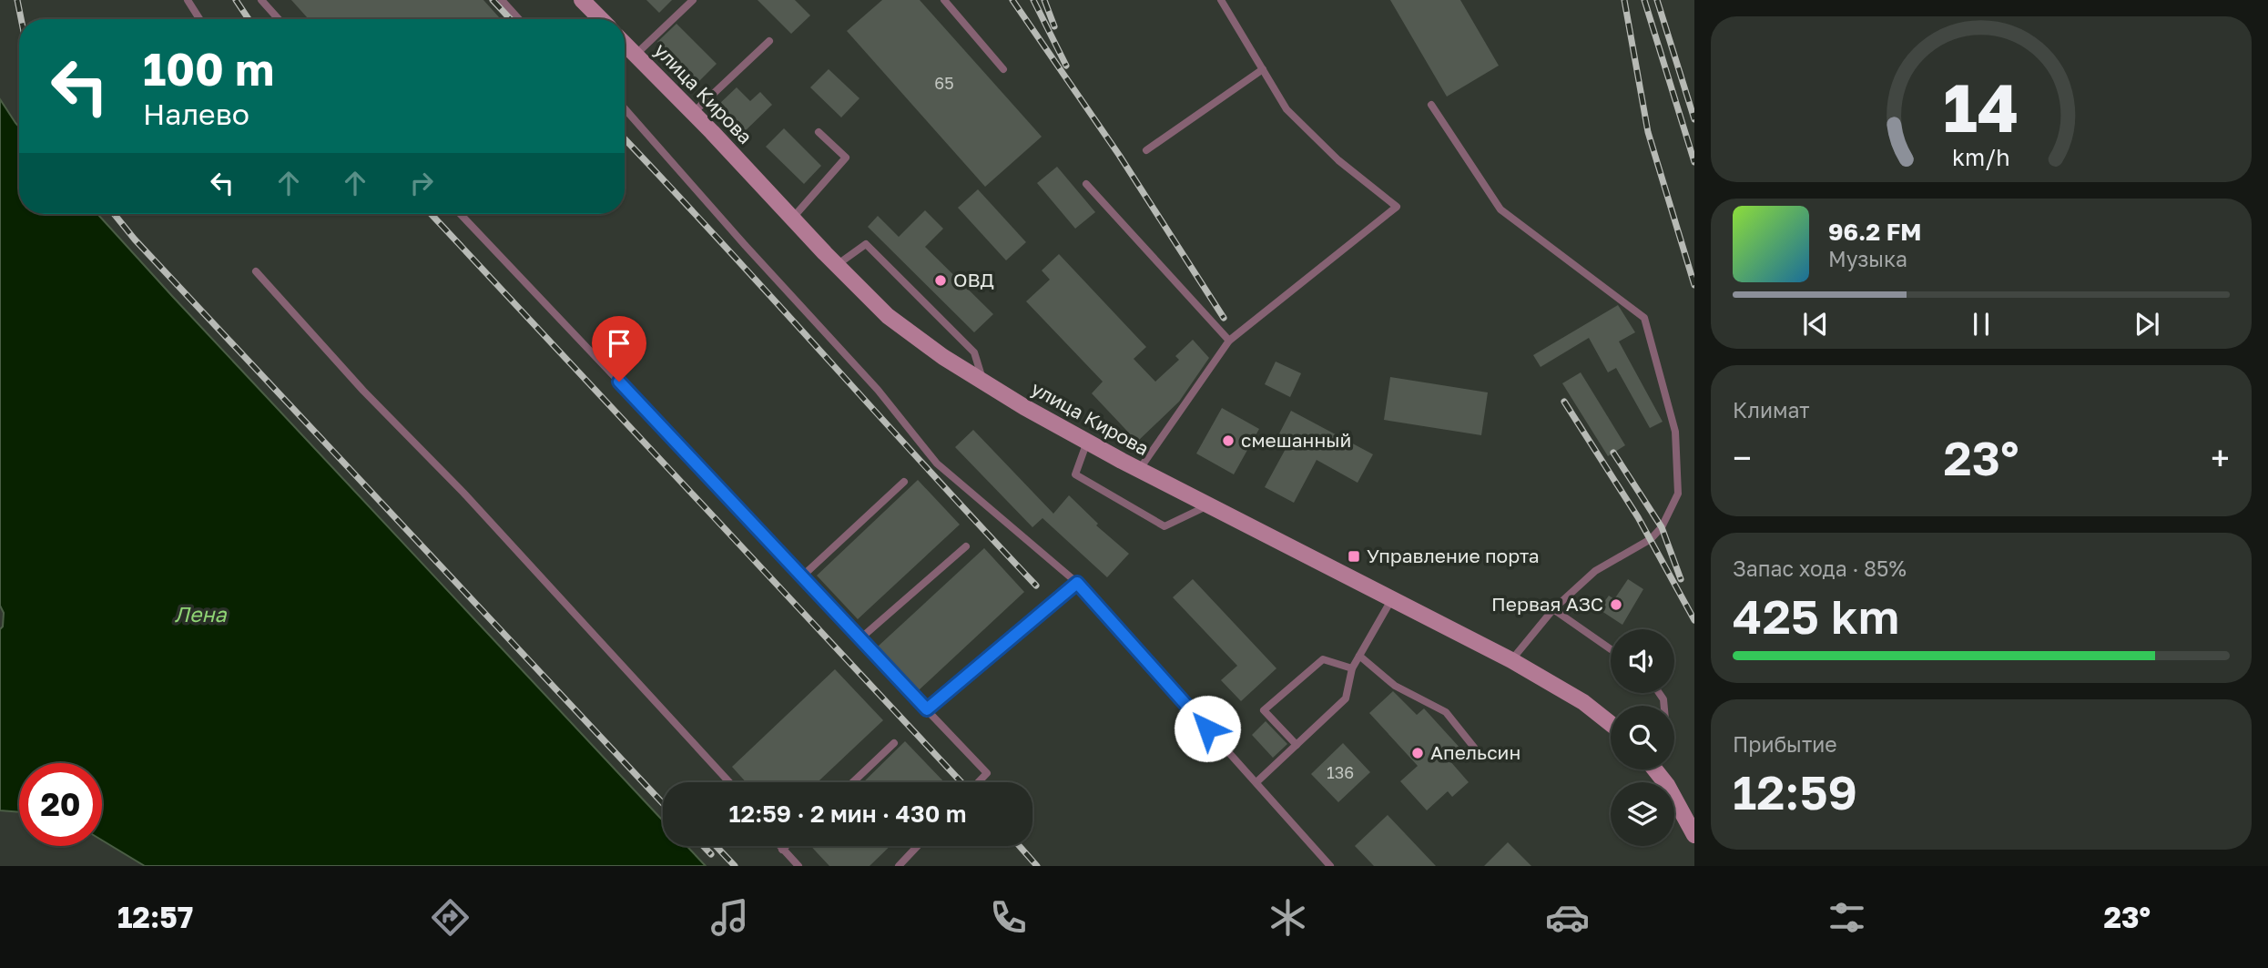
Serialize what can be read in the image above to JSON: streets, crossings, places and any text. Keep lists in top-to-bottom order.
{
  "streets": {
    "main road": ["улица Кирова"]
  },
  "water": ["Лена"],
  "places": {
    "other": [
      "ОВД",
      "смешанный",
      "Первая АЗС",
      "Апельсин"
    ],
    "transit": ["Управление порта"]
  },
  "house_numbers": ["65", "136"],
  "page": {
    "turn": ["100 m", "Налево"],
    "song": ["96.2 FM", "Музыка"],
    "tile": [
      "Климат",
      ["Запас хода · 85%", "425 km"],
      ["Прибытие", "12:59"]
    ],
    "heat": ["−", "23°", "+"],
    "limit": "20",
    "trip": "12:59 · 2 мин · 430 m",
    "tabs": ["12:57", "23°"],
    "gauge": ["14", "km/h"]
  }
}
